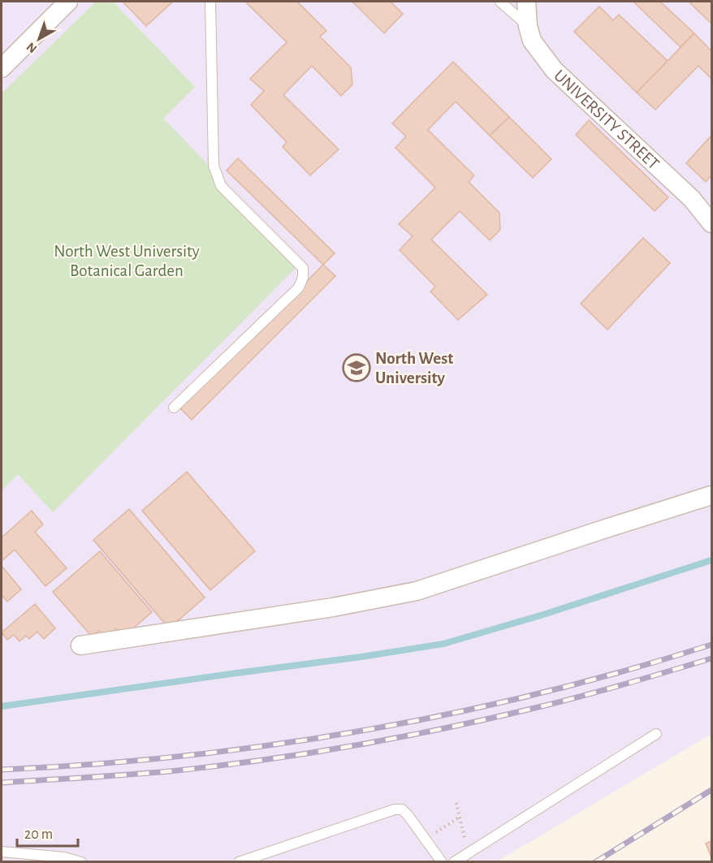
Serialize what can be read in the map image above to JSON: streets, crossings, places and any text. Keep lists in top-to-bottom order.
{
  "streets": {
    "street": ["UNIVERSITY STREET"]
  },
  "parks": ["North West University Botanical Garden"],
  "places": {
    "school or university": ["North West University"]
  },
  "scale_bar": "20 m",
  "north": "bottom left"
}
